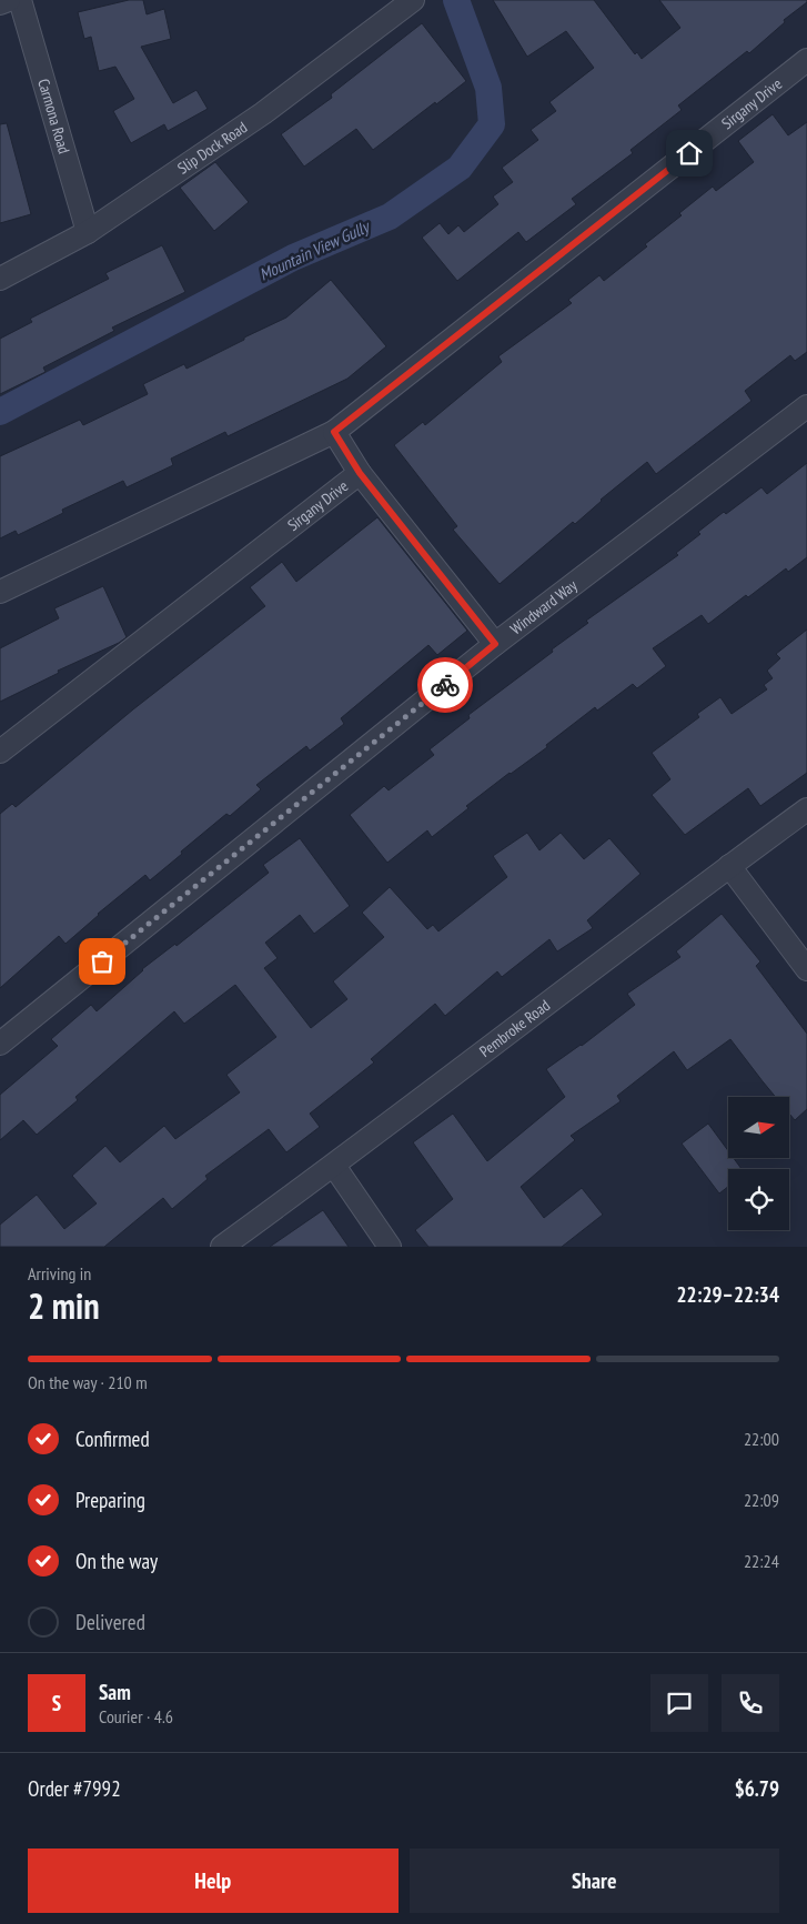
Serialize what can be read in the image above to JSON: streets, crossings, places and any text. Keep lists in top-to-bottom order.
{
  "streets": {
    "street": [
      "Sirgany Drive",
      "Carmona Road",
      "Slip Dock Road",
      "Windward Way",
      "Pembroke Road"
    ]
  },
  "crossings": [
    ["Carmona Road", "Slip Dock Road"]
  ],
  "water": ["Mountain View Gully"],
  "north": "right",
  "page": {
    "heading": ["2 min", "Arriving in", "22:29–22:34"],
    "panel": [
      "Sam",
      "Courier · 4.6",
      "Order #7992",
      "$6.79"
    ],
    "bar": "On the way · 210 m",
    "list": [
      ["Confirmed", "22:00"],
      ["Preparing", "22:09"],
      ["On the way", "22:24"],
      "Delivered"
    ],
    "round": "S",
    "buttons": ["Help", "Share"]
  }
}
